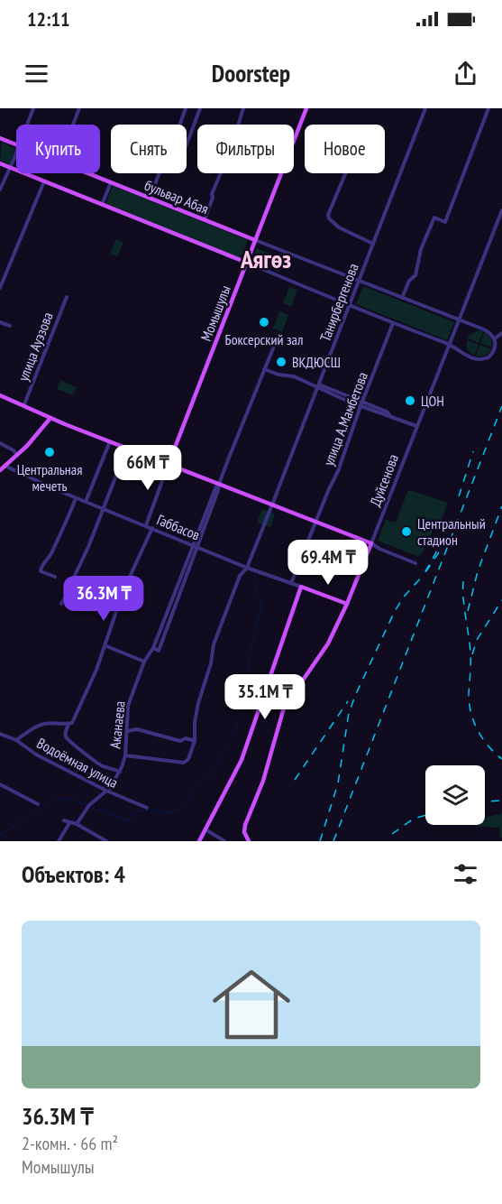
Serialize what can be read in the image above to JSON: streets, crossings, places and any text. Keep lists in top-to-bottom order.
{
  "streets": {
    "main road": [
      "бульвар Абая",
      "Момышулы",
      "Дуйсенова",
      "Габбасов"
    ],
    "street": [
      "Танирбергенова",
      "улица Ауэзова",
      "улица А.Мамбетова",
      "Аканаева",
      "Водоёмная улица"
    ]
  },
  "crossings": [
    ["бульвар Абая", "Момышулы"],
    ["Танирбергенова", "Габбасов"],
    ["Момышулы", "Габбасов"],
    ["улица А.Мамбетова", "Габбасов"],
    ["Дуйсенова", "Габбасов"],
    ["Габбасов", "Аканаева"],
    ["Аканаева", "Водоёмная улица"]
  ],
  "districts": ["Аягөз"],
  "places": [
    "Боксерский зал",
    "ВКДЮСШ",
    "ЦОН",
    "Центральная мечеть",
    "Центральный стадион"
  ],
  "page": {
    "status": "12:11",
    "header": "Doorstep",
    "chip": [
      "Купить",
      "Снять",
      "Фильтры",
      "Новое"
    ],
    "price": [
      "66M ₸",
      "69.4M ₸",
      "36.3M ₸",
      "35.1M ₸"
    ],
    "heading": "Объектов: 4",
    "list": [
      {
        "name": "36.3M ₸",
        "note": "2-комн. · 66 m² · Момышулы"
      }
    ]
  }
}
